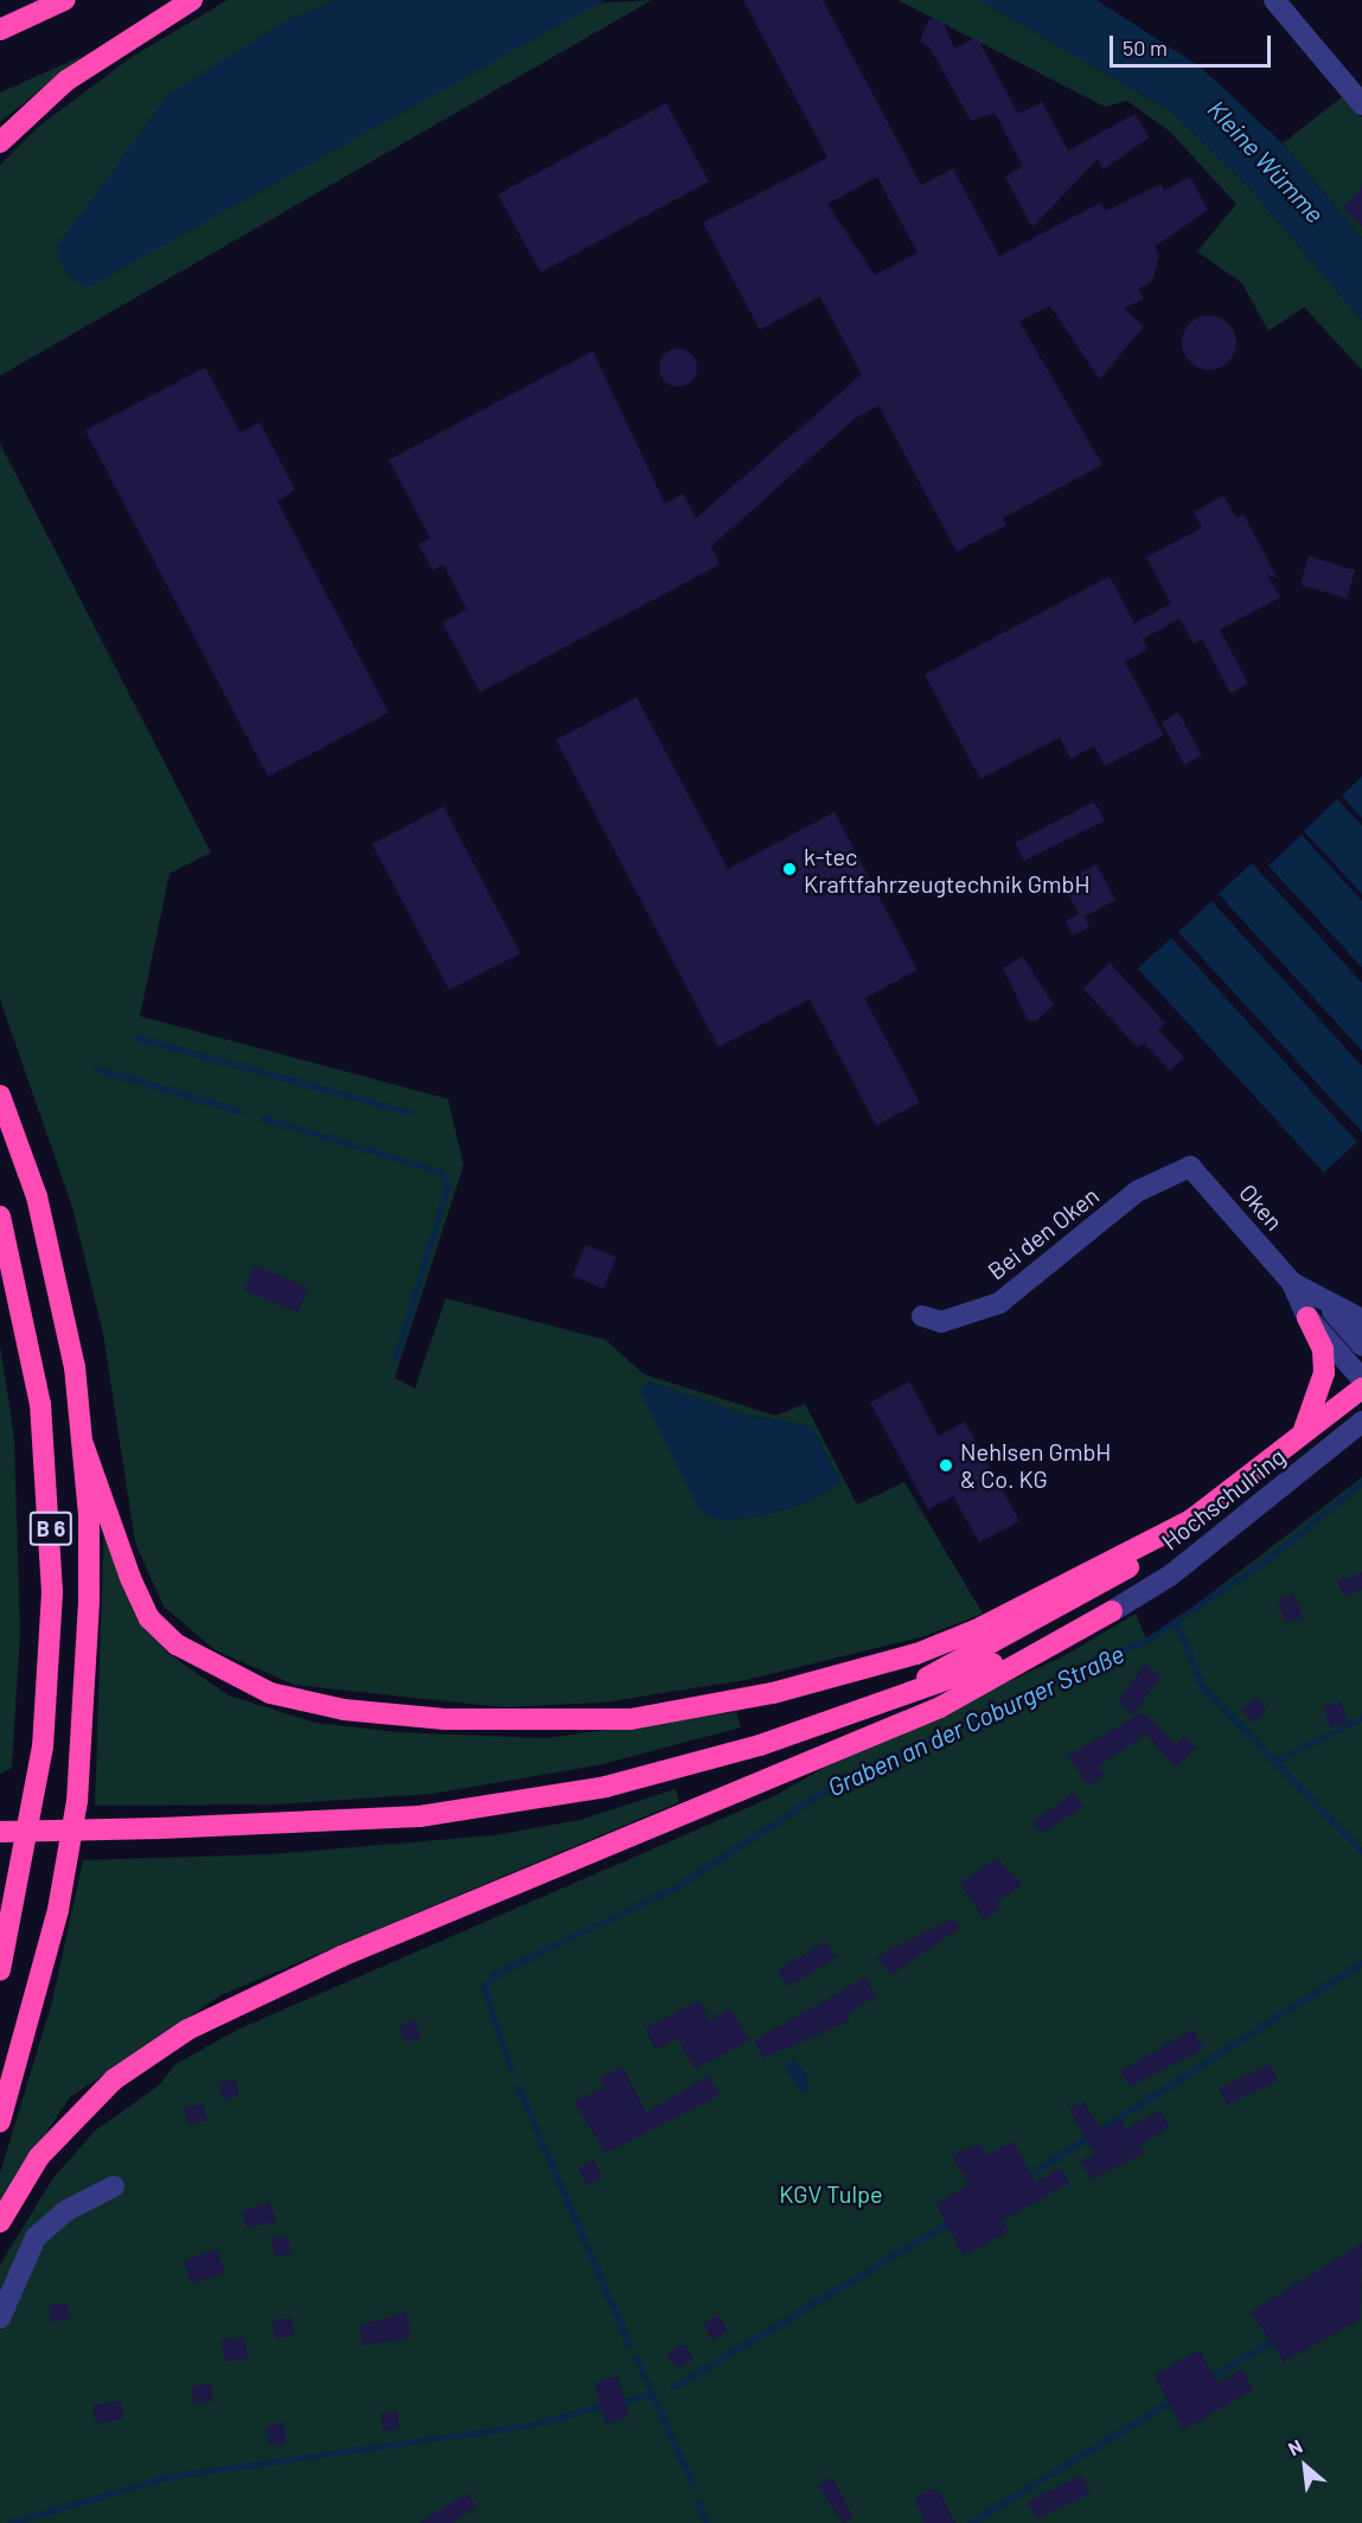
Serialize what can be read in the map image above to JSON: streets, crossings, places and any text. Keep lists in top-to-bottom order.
{
  "streets": {
    "highway": ["B 6"],
    "street": ["Oken", "Bei den Oken", "Hochschulring"]
  },
  "crossings": [
    ["Oken", "Bei den Oken"]
  ],
  "water": ["Kleine Wümme", "Graben an der Coburger Straße"],
  "parks": ["KGV Tulpe"],
  "places": ["k-tec Kraftfahrzeugtechnik GmbH", "Nehlsen GmbH & Co. KG"],
  "scale_bar": "50 m",
  "north": "top left"
}
